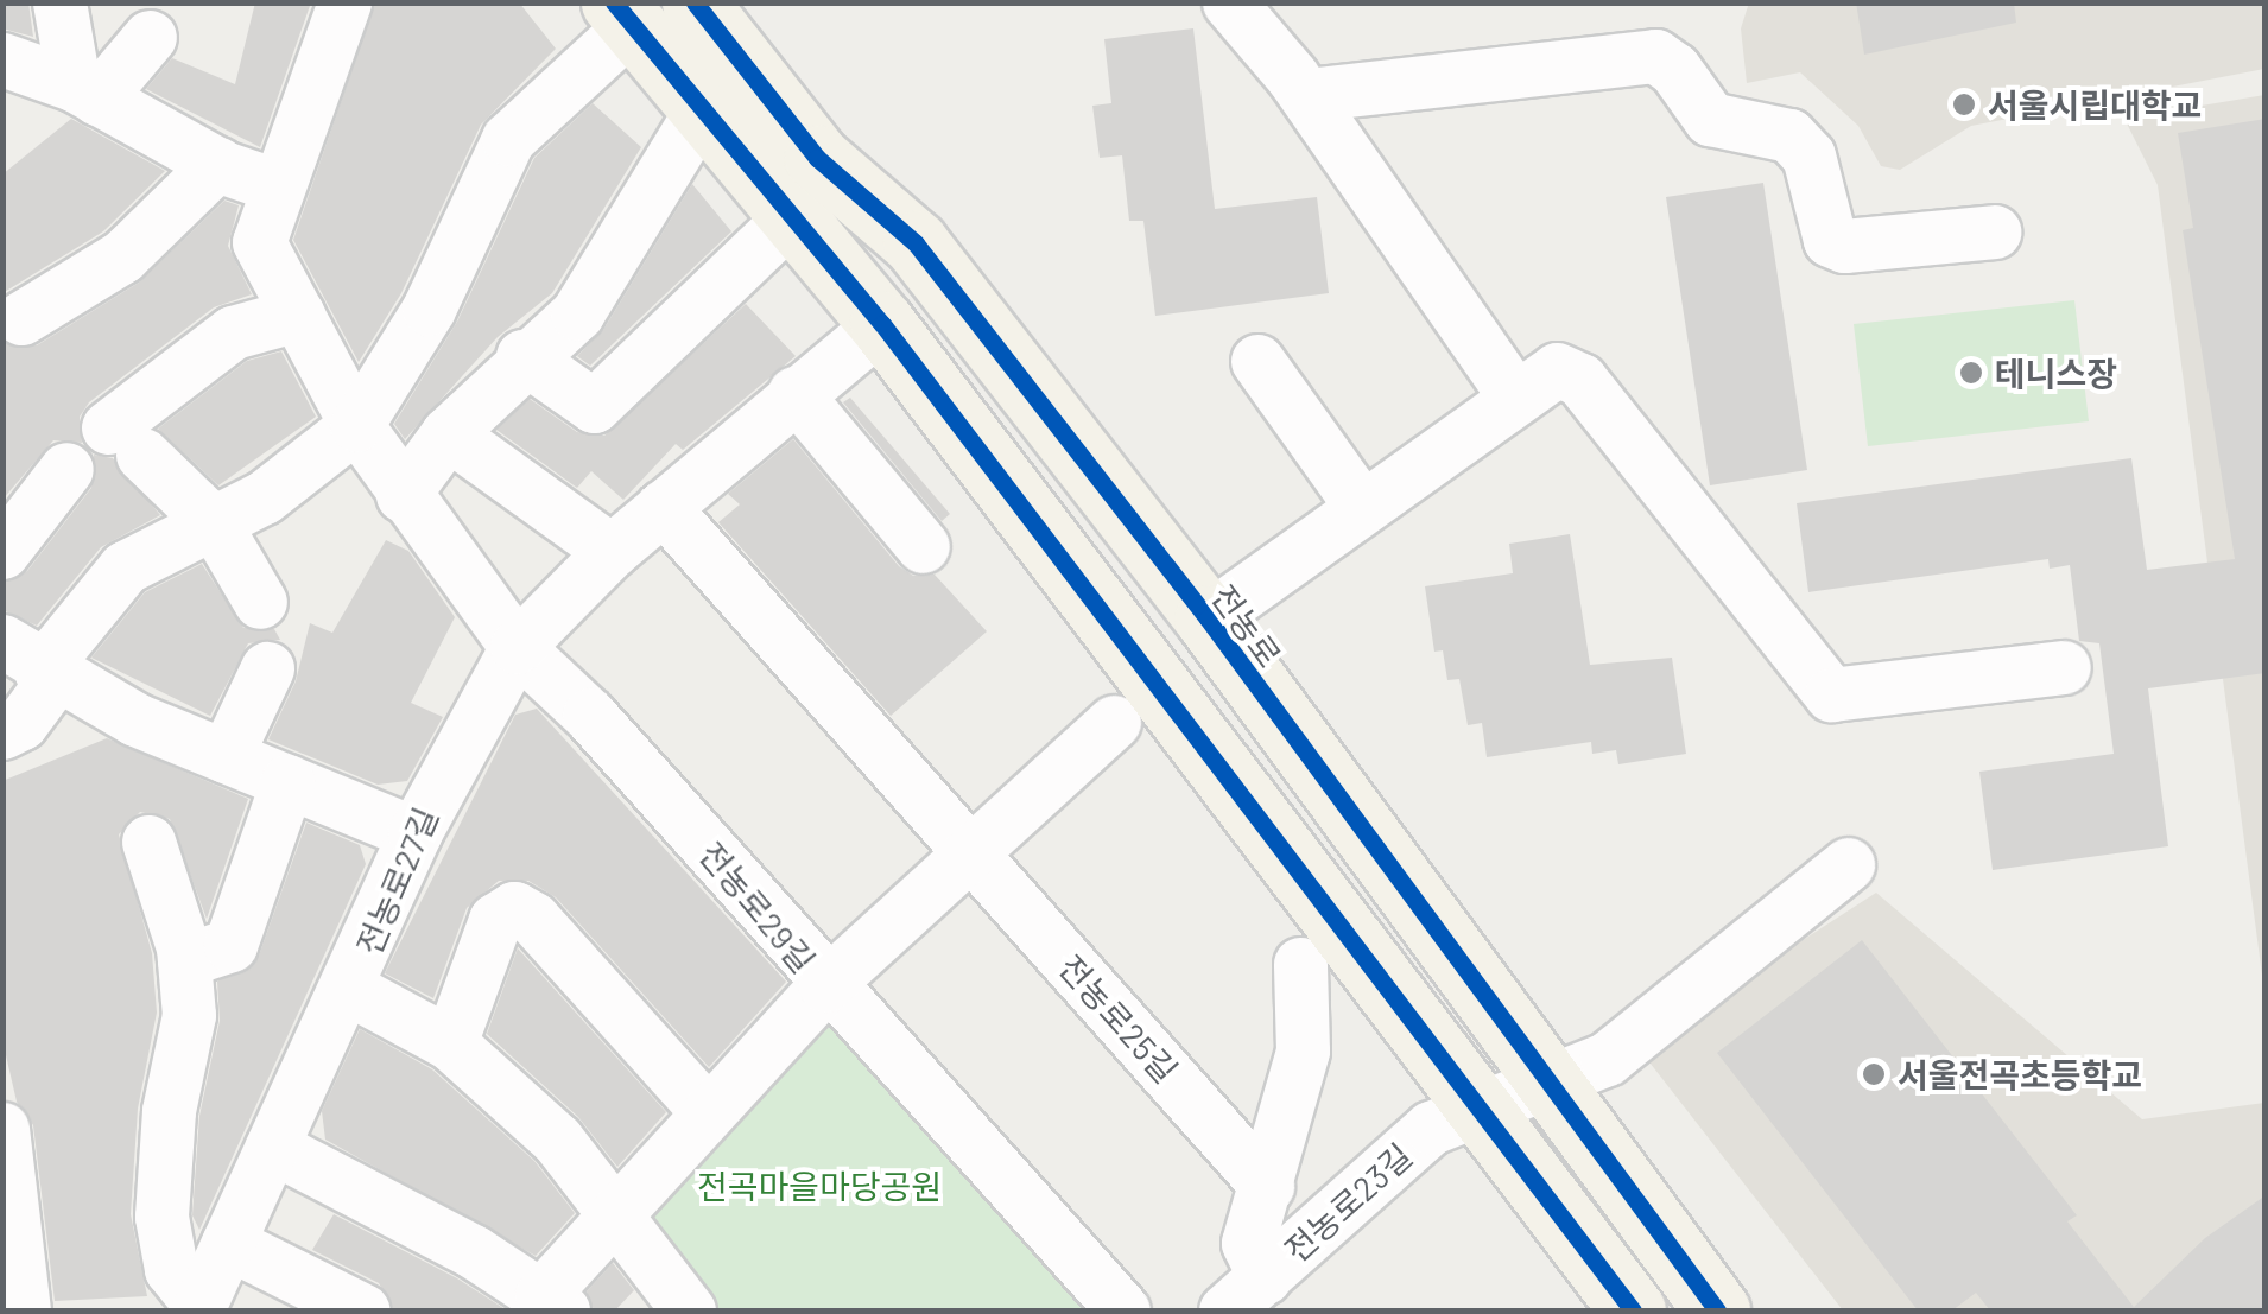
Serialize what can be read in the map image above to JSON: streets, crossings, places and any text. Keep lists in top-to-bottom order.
{
  "streets": {
    "main road": ["전농로"],
    "street": [
      "전농로27길",
      "전농로29길",
      "전농로25길",
      "전농로23길"
    ]
  },
  "crossings": [
    ["전농로", "전농로23길"],
    ["전농로27길", "전농로29길"]
  ],
  "parks": ["전곡마을마당공원"],
  "places": ["서울시립대학교", "테니스장", "서울전곡초등학교"]
}
